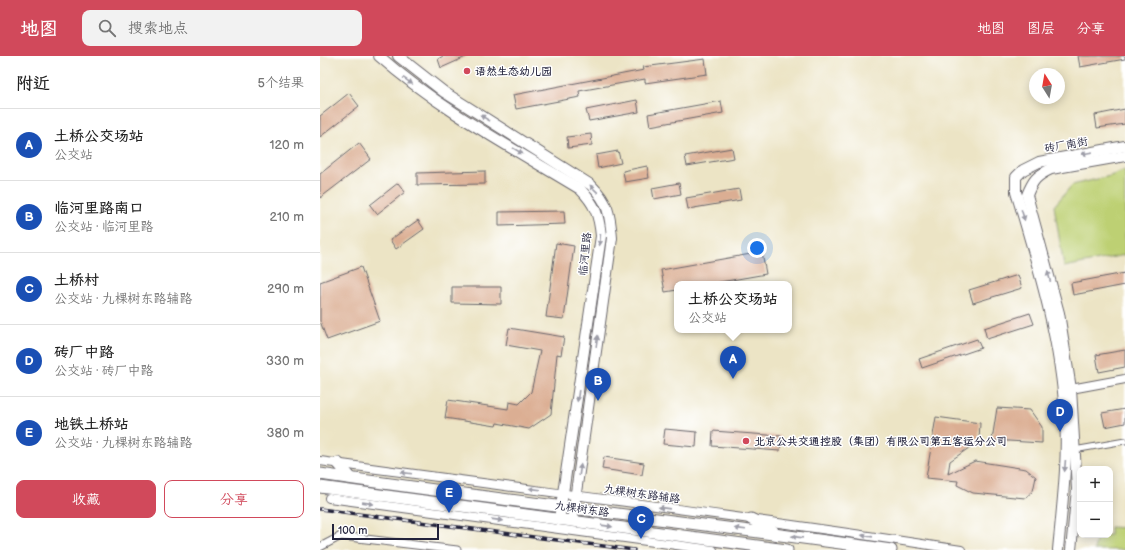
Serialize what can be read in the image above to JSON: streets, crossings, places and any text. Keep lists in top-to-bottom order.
{
  "streets": {
    "highway": ["九棵树东路"],
    "main road": ["砖厂南街", "临河里路"],
    "street": ["九棵树东路辅路"]
  },
  "crossings": [
    ["临河里路", "九棵树东路辅路"],
    ["临河里路", "九棵树东路"]
  ],
  "one_way": ["临河里路"],
  "places": ["语然生态幼儿园", "北京公共交通控股（集团）有限公司第五客运分公司"],
  "scale_bar": "100 m",
  "north": "top",
  "page": {
    "header": "地图",
    "search": "搜索地点",
    "nav": ["地图", "图层", "分享"],
    "heading": ["附近", "5个结果"],
    "list": [
      {
        "mark": "A",
        "name": "土桥公交场站",
        "note": "公交站",
        "value": "120 m"
      },
      {
        "mark": "B",
        "name": "临河里路南口",
        "note": "公交站 · 临河里路",
        "value": "210 m"
      },
      {
        "mark": "C",
        "name": "土桥村",
        "note": "公交站 · 九棵树东路辅路",
        "value": "290 m"
      },
      {
        "mark": "D",
        "name": "砖厂中路",
        "note": "公交站 · 砖厂中路",
        "value": "330 m"
      },
      {
        "mark": "E",
        "name": "地铁土桥站",
        "note": "公交站 · 九棵树东路辅路",
        "value": "380 m"
      }
    ],
    "popup": ["土桥公交场站", "公交站"],
    "pins": [
      "A",
      "B",
      "D",
      "E",
      "C"
    ],
    "map_buttons": ["+", "−"],
    "buttons": ["收藏", "分享"],
    "scale": "100 m"
  }
}
